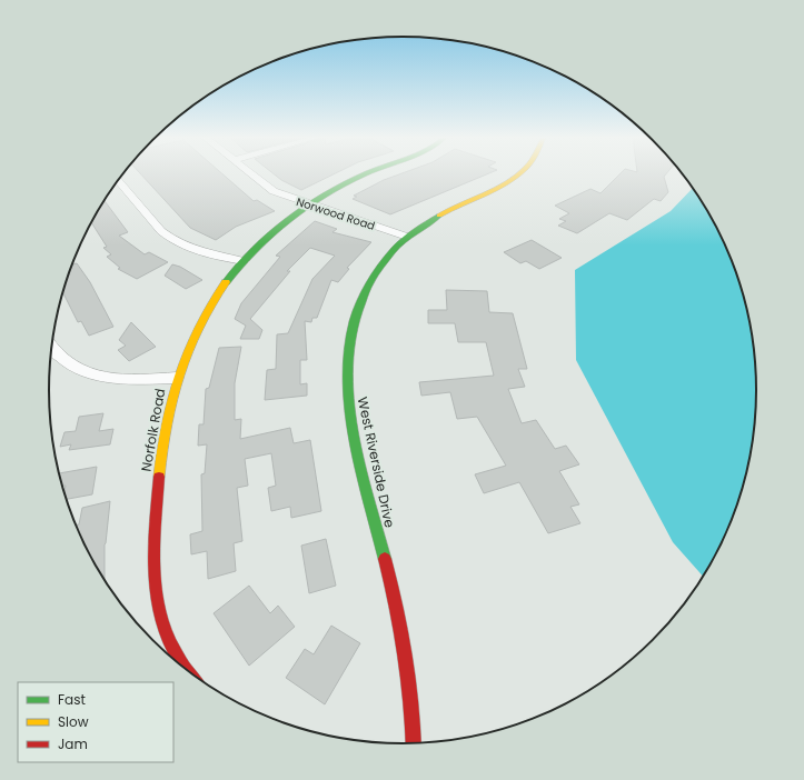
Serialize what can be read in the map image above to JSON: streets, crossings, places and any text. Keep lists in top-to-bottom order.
{
  "streets": {
    "street": ["Norwood Road", "Norfolk Road", "West Riverside Drive"]
  },
  "crossings": [
    ["Norwood Road", "Norfolk Road"],
    ["Norwood Road", "West Riverside Drive"]
  ],
  "legend": ["Fast", "Slow", "Jam"]
}
